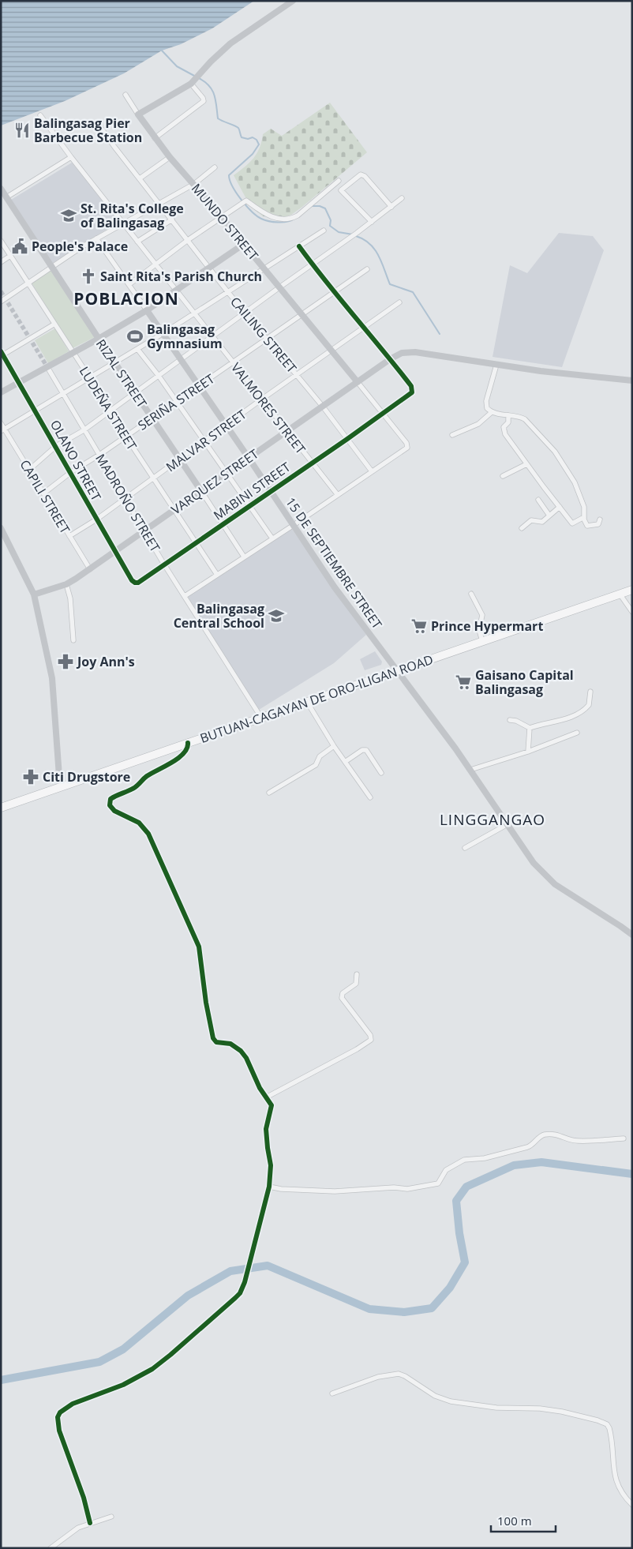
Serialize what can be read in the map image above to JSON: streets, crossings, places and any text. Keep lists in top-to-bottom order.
{
  "streets": {
    "highway": ["BUTUAN-CAGAYAN DE ORO-ILIGAN ROAD"],
    "street": [
      "MUNDO STREET",
      "CAILING STREET",
      "RIZAL STREET",
      "SERIÑA STREET",
      "LUDEÑA STREET",
      "VALMORES STREET",
      "MALVAR STREET",
      "OLANO STREET",
      "VARQUEZ STREET",
      "MABINI STREET",
      "CAPILI STREET",
      "MADROÑO STREET",
      "15 DE SEPTIEMBRE STREET"
    ]
  },
  "crossings": [
    ["MUNDO STREET", "SERIÑA STREET"],
    ["MUNDO STREET", "MALVAR STREET"],
    ["MUNDO STREET", "VARQUEZ STREET"],
    ["CAILING STREET", "SERIÑA STREET"],
    ["CAILING STREET", "MALVAR STREET"],
    ["CAILING STREET", "VARQUEZ STREET"],
    ["CAILING STREET", "MABINI STREET"],
    ["RIZAL STREET", "SERIÑA STREET"],
    ["RIZAL STREET", "MALVAR STREET"],
    ["RIZAL STREET", "VARQUEZ STREET"],
    ["RIZAL STREET", "MABINI STREET"],
    ["SERIÑA STREET", "LUDEÑA STREET"],
    ["SERIÑA STREET", "VALMORES STREET"],
    ["SERIÑA STREET", "OLANO STREET"],
    ["SERIÑA STREET", "CAPILI STREET"],
    ["SERIÑA STREET", "MADROÑO STREET"],
    ["SERIÑA STREET", "15 DE SEPTIEMBRE STREET"],
    ["LUDEÑA STREET", "MALVAR STREET"],
    ["LUDEÑA STREET", "VARQUEZ STREET"],
    ["LUDEÑA STREET", "MABINI STREET"],
    ["VALMORES STREET", "MALVAR STREET"],
    ["VALMORES STREET", "VARQUEZ STREET"],
    ["VALMORES STREET", "MABINI STREET"],
    ["MALVAR STREET", "OLANO STREET"],
    ["MALVAR STREET", "CAPILI STREET"],
    ["MALVAR STREET", "MADROÑO STREET"],
    ["MALVAR STREET", "15 DE SEPTIEMBRE STREET"],
    ["OLANO STREET", "VARQUEZ STREET"],
    ["OLANO STREET", "MABINI STREET"],
    ["VARQUEZ STREET", "MABINI STREET"],
    ["VARQUEZ STREET", "CAPILI STREET"],
    ["VARQUEZ STREET", "MADROÑO STREET"],
    ["VARQUEZ STREET", "15 DE SEPTIEMBRE STREET"],
    ["MABINI STREET", "MADROÑO STREET"],
    ["MABINI STREET", "15 DE SEPTIEMBRE STREET"],
    ["MADROÑO STREET", "BUTUAN-CAGAYAN DE ORO-ILIGAN ROAD"],
    ["15 DE SEPTIEMBRE STREET", "BUTUAN-CAGAYAN DE ORO-ILIGAN ROAD"]
  ],
  "districts": ["POBLACION", "LINGGANGAO"],
  "places": {
    "restaurant": ["Balingasag Pier Barbecue Station"],
    "school or university": ["St. Rita's College of Balingasag", "Balingasag Central School"],
    "public building": ["People's Palace"],
    "church": ["Saint Rita's Parish Church"],
    "sports": ["Balingasag Gymnasium"],
    "supermarket": ["Prince Hypermart", "Gaisano Capital Balingasag"],
    "pharmacy": ["Joy Ann's", "Citi Drugstore"]
  },
  "scale_bar": "100 m"
}
